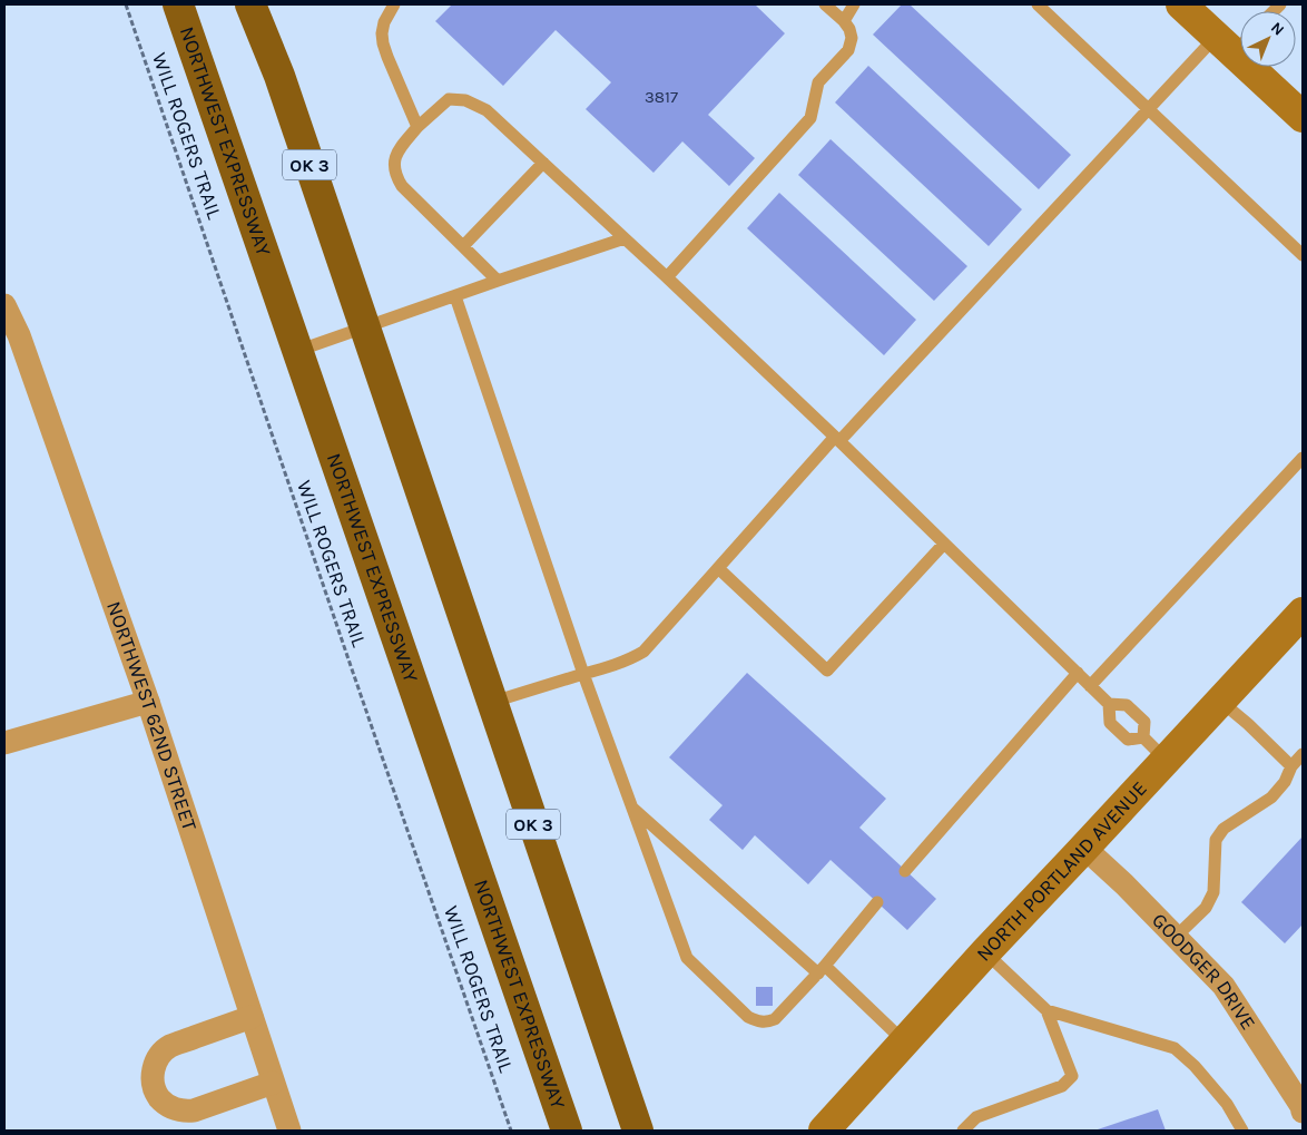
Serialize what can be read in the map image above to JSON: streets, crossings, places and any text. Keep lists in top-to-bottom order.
{
  "streets": {
    "highway": ["NORTHWEST EXPRESSWAY", "OK 3"],
    "main road": ["NORTH PORTLAND AVENUE"],
    "street": ["NORTHWEST 62ND STREET", "GOODGER DRIVE"],
    "path": ["WILL ROGERS TRAIL"]
  },
  "crossings": [
    ["NORTH PORTLAND AVENUE", "GOODGER DRIVE"]
  ],
  "house_numbers": ["3817"],
  "north": "top right"
}
